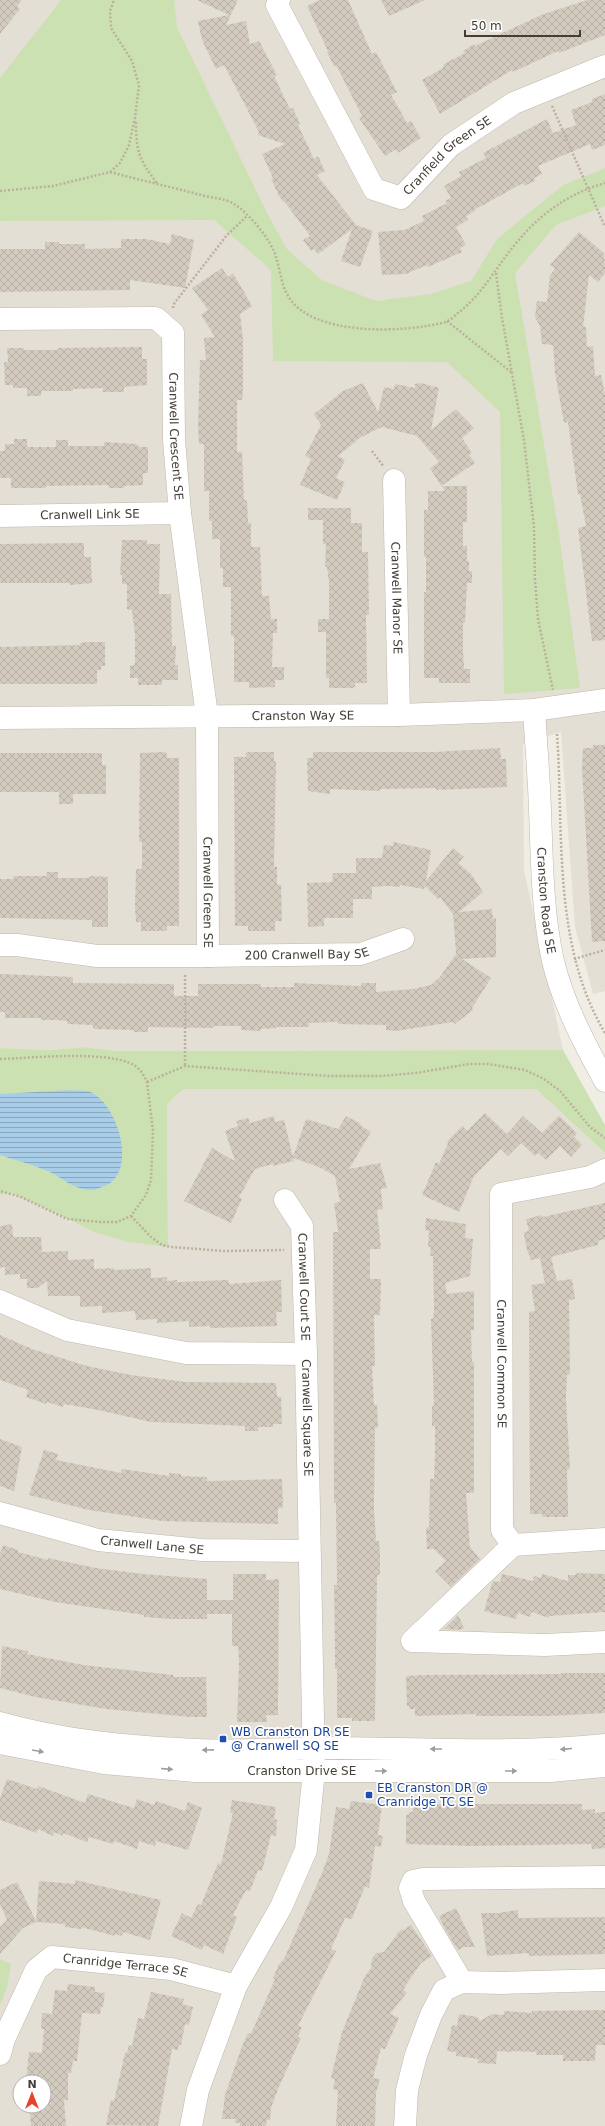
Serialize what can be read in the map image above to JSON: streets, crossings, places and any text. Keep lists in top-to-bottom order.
{
  "streets": {
    "street": [
      "Cranfield Green SE",
      "Cranwell Crescent SE",
      "Cranwell Link SE",
      "Cranwell Manor SE",
      "Cranston Way SE",
      "Cranwell Green SE",
      "Cranston Road SE",
      "200 Cranwell Bay SE",
      "Cranwell Court SE",
      "Cranwell Common SE",
      "Cranwell Square SE",
      "Cranwell Lane SE",
      "Cranston Drive SE",
      "Cranridge Terrace SE"
    ]
  },
  "crossings": [
    ["Cranwell Crescent SE", "Cranwell Link SE"],
    ["Cranwell Crescent SE", "Cranston Way SE"],
    ["Cranwell Crescent SE", "Cranwell Green SE"],
    ["Cranwell Manor SE", "Cranston Way SE"],
    ["Cranston Way SE", "Cranwell Green SE"],
    ["Cranston Way SE", "Cranston Road SE"],
    ["Cranwell Green SE", "200 Cranwell Bay SE"],
    ["Cranwell Court SE", "Cranwell Square SE"],
    ["Cranwell Square SE", "Cranwell Lane SE"],
    ["Cranwell Square SE", "Cranston Drive SE"]
  ],
  "places": {
    "transit": ["WB Cranston DR SE @ Cranwell SQ SE", "EB Cranston DR @ Cranridge TC SE"]
  },
  "scale_bar": "50 m",
  "north": "top"
}
